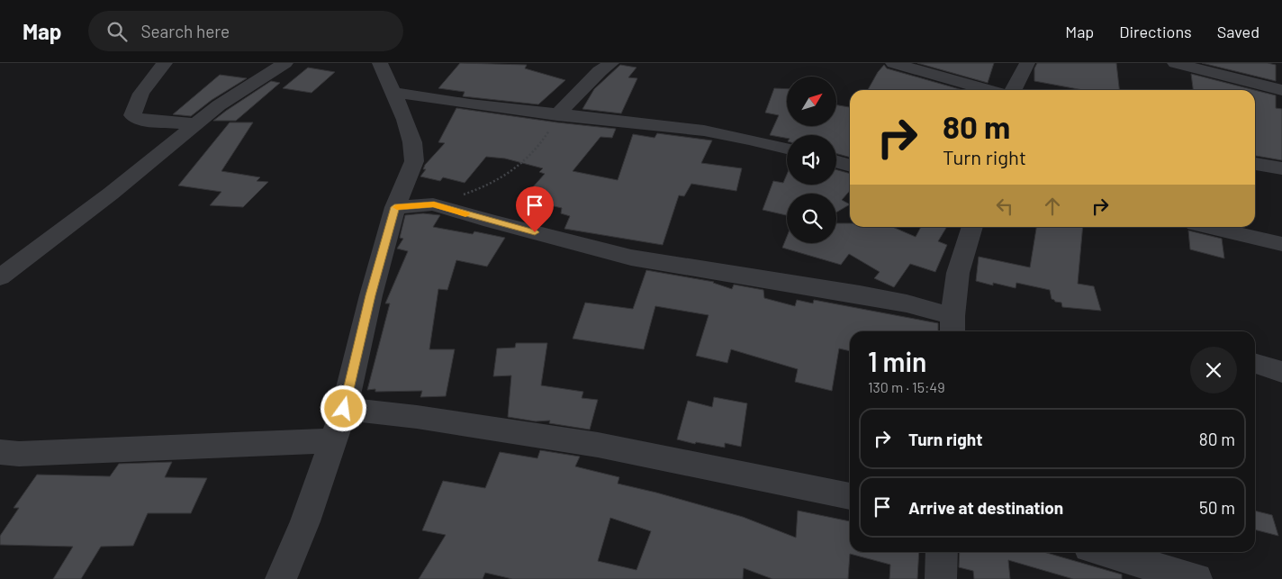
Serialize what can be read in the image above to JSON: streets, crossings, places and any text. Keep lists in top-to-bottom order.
{
  "north": "top right",
  "page": {
    "header": "Map",
    "search": "Search here",
    "nav": ["Map", "Directions", "Saved"],
    "turn": ["80 m", "Turn right"],
    "heading": ["1 min", "130 m · 15:49"],
    "list": [
      {
        "name": "Turn right",
        "value": "80 m"
      },
      {
        "name": "Arrive at destination",
        "value": "50 m"
      }
    ]
  }
}
